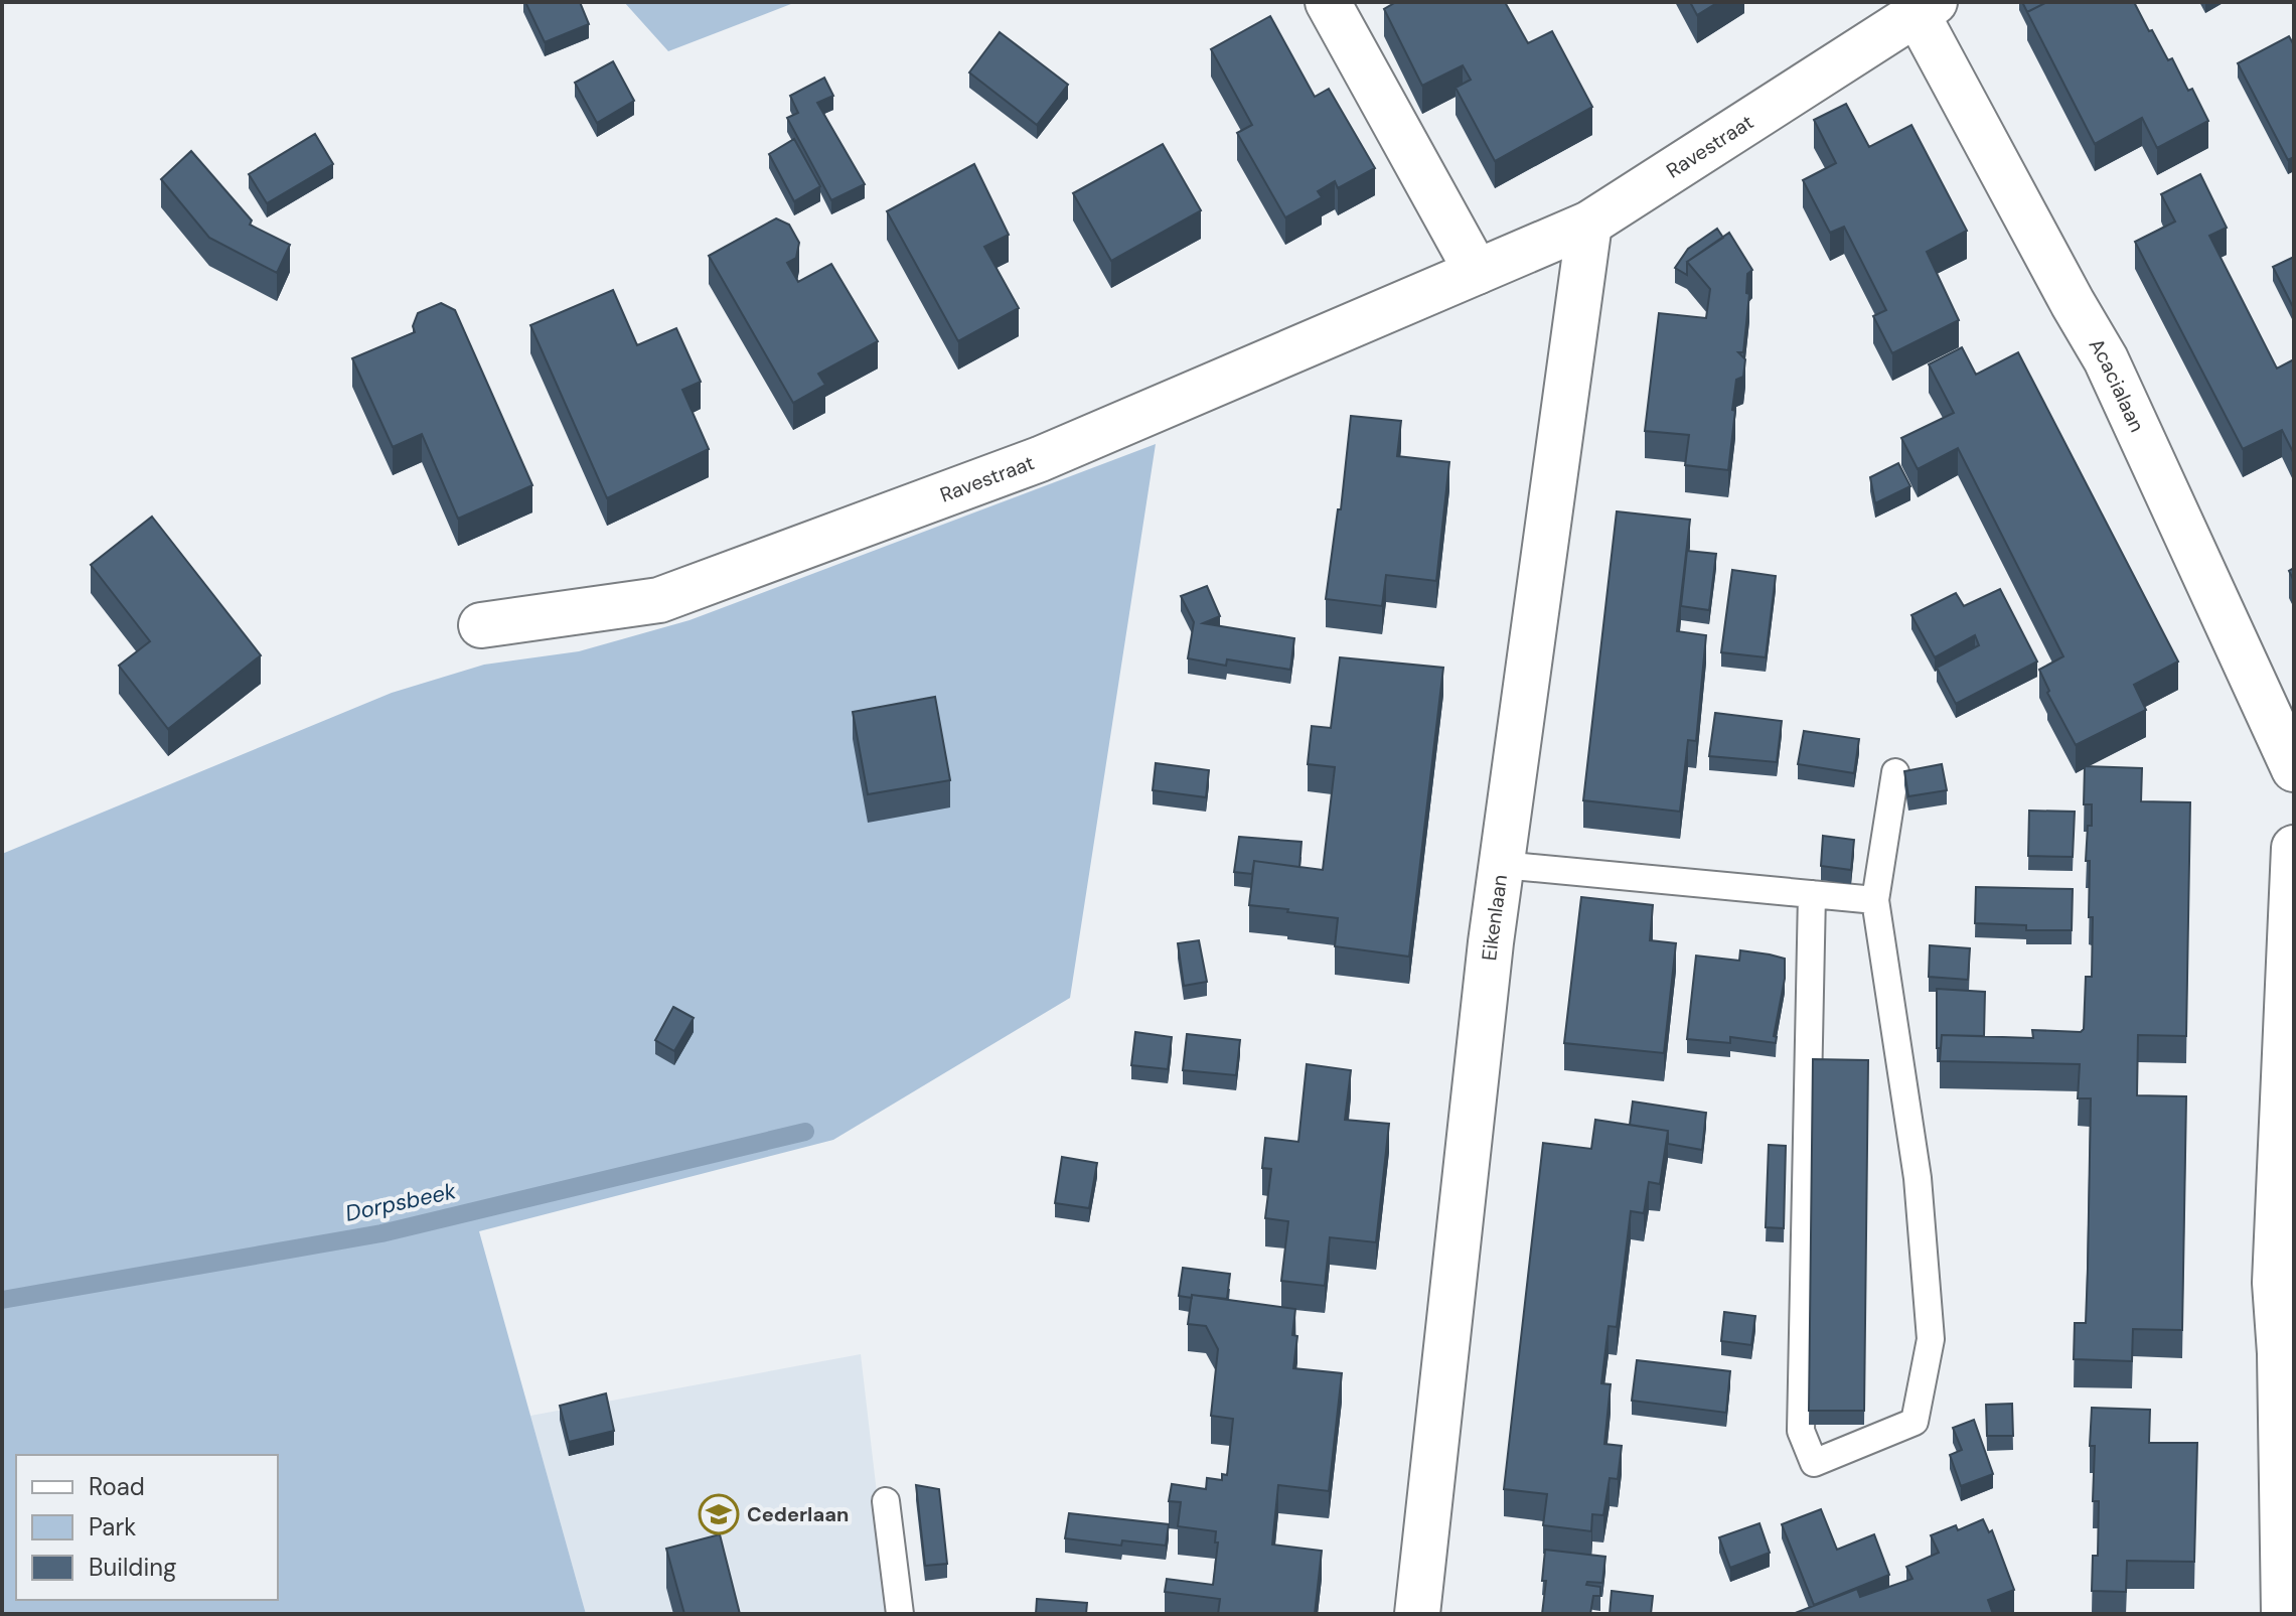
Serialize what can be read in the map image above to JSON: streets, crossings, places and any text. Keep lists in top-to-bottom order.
{
  "streets": {
    "street": ["Ravestraat", "Acacialaan", "Eikenlaan"]
  },
  "crossings": [
    ["Ravestraat", "Acacialaan"],
    ["Ravestraat", "Eikenlaan"]
  ],
  "water": ["Dorpsbeek"],
  "places": {
    "school or university": ["Cederlaan"]
  },
  "legend": ["Road", "Park", "Building"]
}
